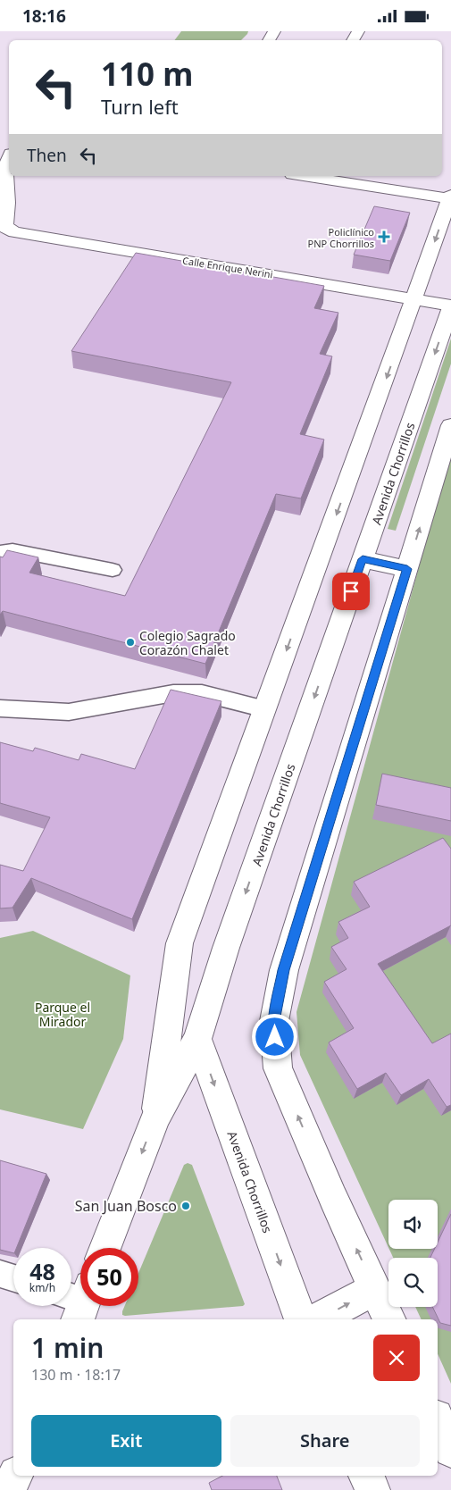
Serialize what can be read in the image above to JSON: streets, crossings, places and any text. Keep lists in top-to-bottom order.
{
  "streets": {
    "main road": ["Calle Enrique Nerini", "Avenida Chorrillos"]
  },
  "crossings": [
    ["Calle Enrique Nerini", "Avenida Chorrillos"]
  ],
  "parks": ["Parque el Mirador"],
  "places": {
    "health": ["Policlínico PNP Chorrillos"],
    "other": ["Colegio Sagrado Corazón Chalet", "San Juan Bosco"]
  },
  "page": {
    "status": "18:16",
    "turn": ["110 m", "Turn left"],
    "then": "Then",
    "speed": "48 km/h",
    "limit": "50",
    "heading": ["1 min", "130 m · 18:17"],
    "buttons": ["Exit", "Share"]
  }
}
